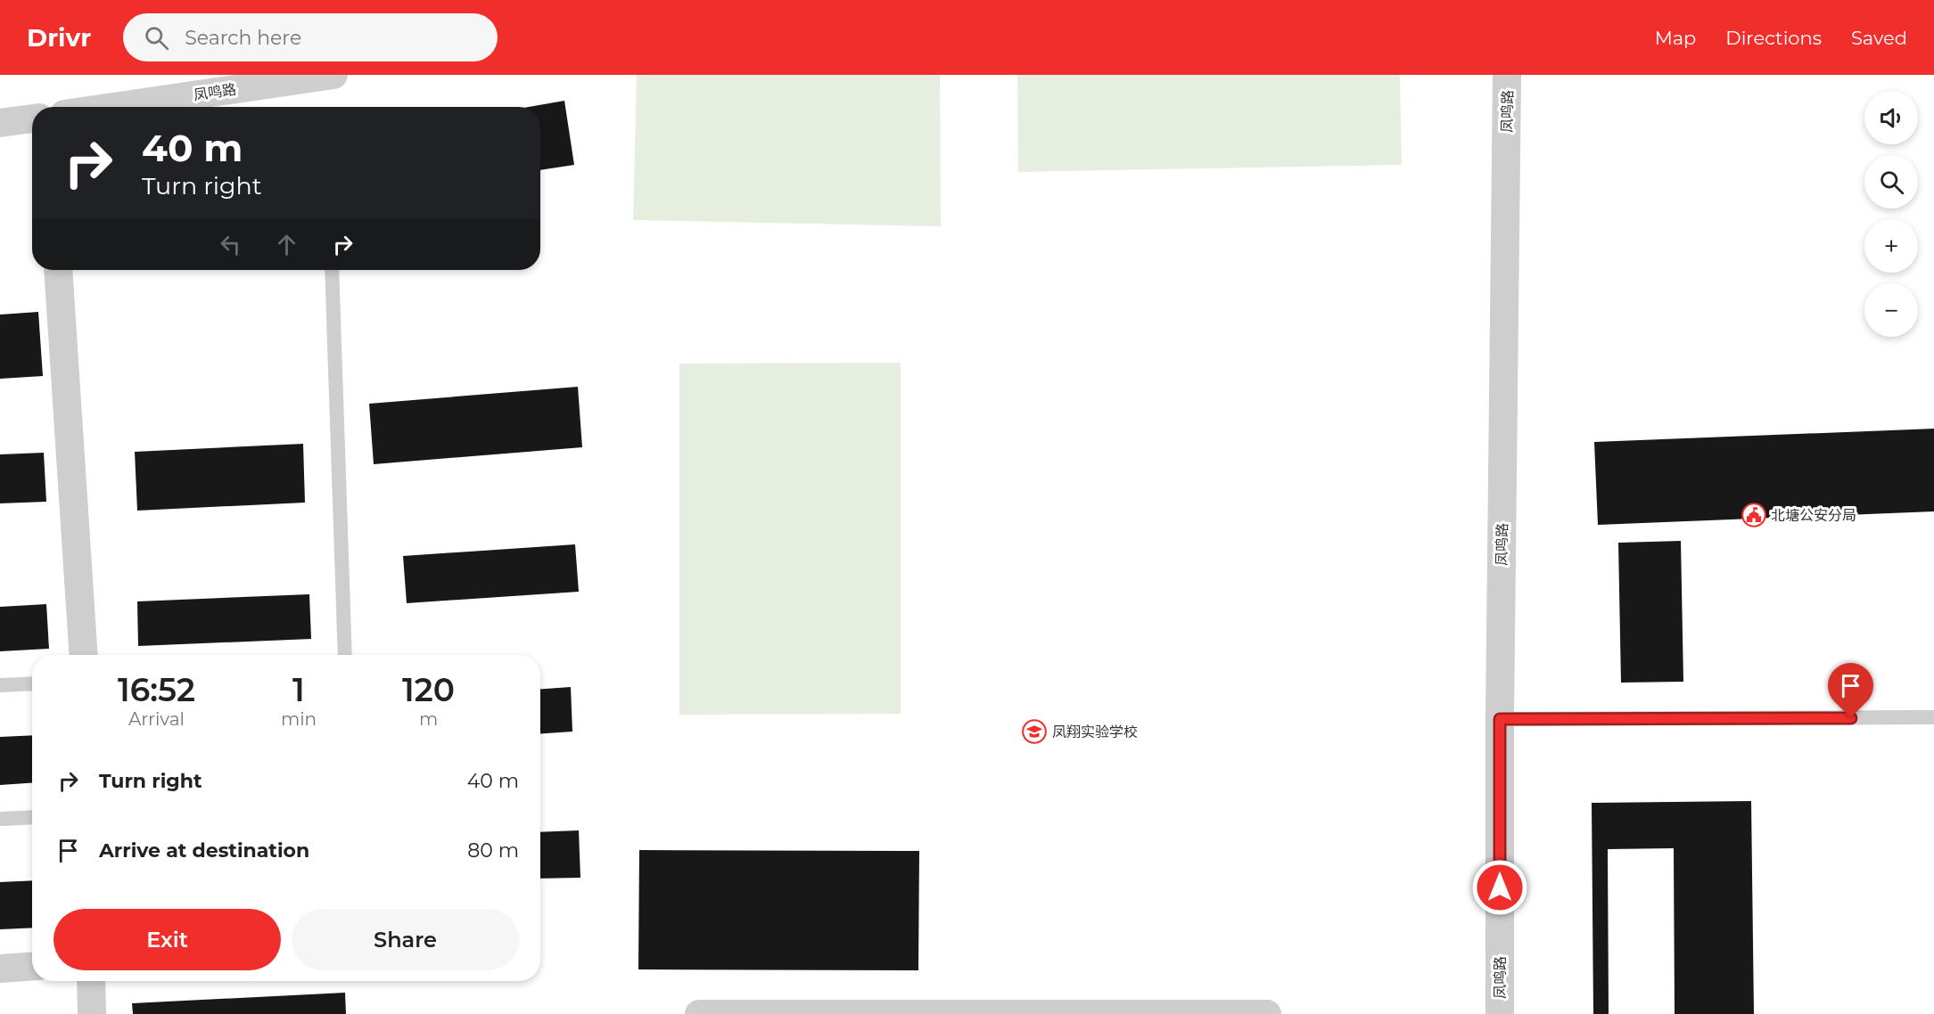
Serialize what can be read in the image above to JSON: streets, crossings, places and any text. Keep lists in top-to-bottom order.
{
  "streets": {
    "street": ["凤鸣路"]
  },
  "places": {
    "public building": ["北塘公安分局"],
    "school or university": ["凤翔实验学校"]
  },
  "page": {
    "header": "Drivr",
    "search": "Search here",
    "nav": ["Map", "Directions", "Saved"],
    "map_buttons": ["+", "−"],
    "turn": ["40 m", "Turn right"],
    "eta": [
      "16:52",
      "Arrival",
      "1",
      "min",
      "120",
      "m"
    ],
    "list": [
      {
        "name": "Turn right",
        "value": "40 m"
      },
      {
        "name": "Arrive at destination",
        "value": "80 m"
      }
    ],
    "buttons": ["Exit", "Share"]
  }
}
